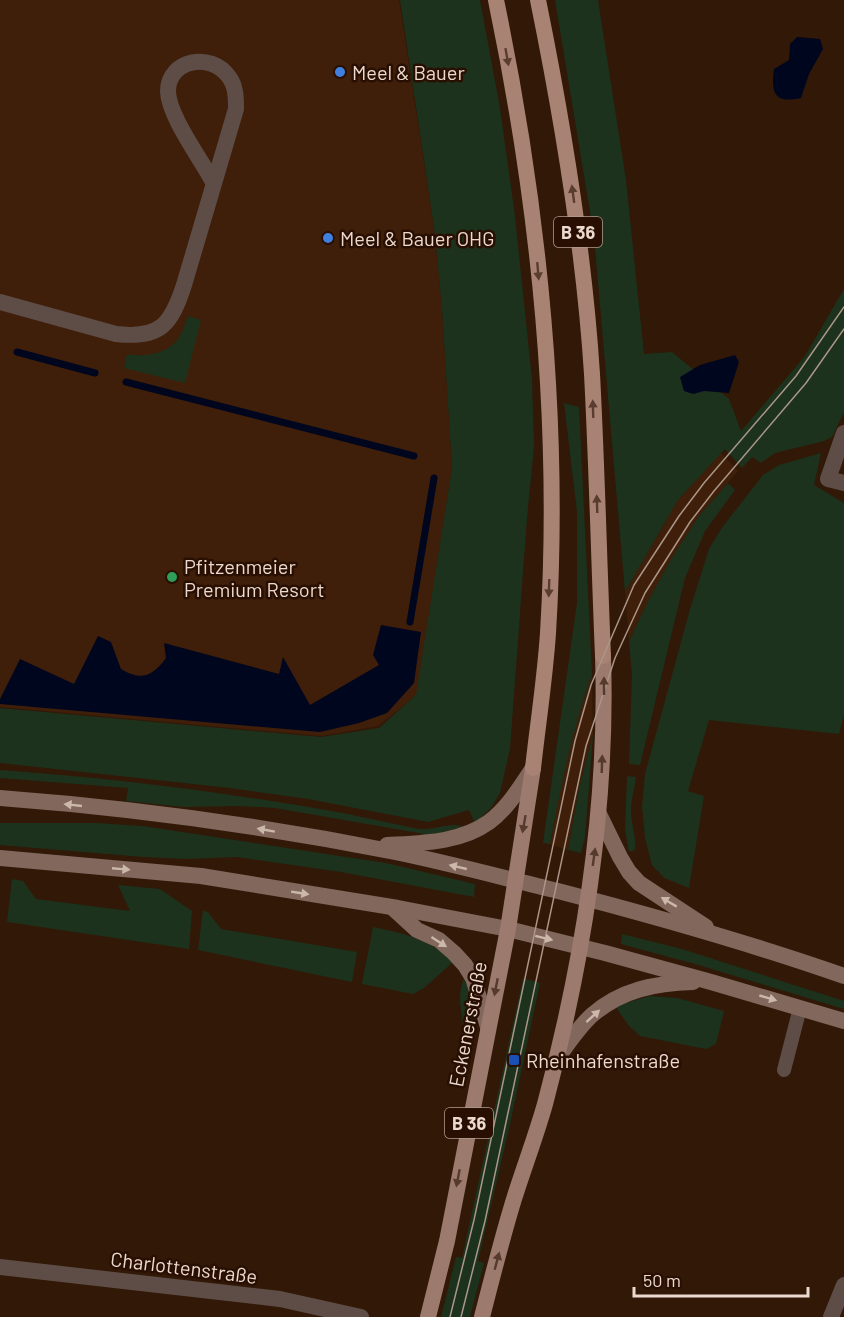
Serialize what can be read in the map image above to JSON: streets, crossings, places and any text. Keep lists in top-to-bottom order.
{
  "streets": {
    "highway": ["B 36"],
    "main road": ["Eckenerstraße"],
    "street": ["Charlottenstraße"]
  },
  "crossings": [
    ["B 36", "Eckenerstraße"]
  ],
  "places": {
    "other": ["Meel & Bauer", "Meel & Bauer OHG", "Pfitzenmeier Premium Resort"],
    "transit": ["Rheinhafenstraße"]
  },
  "scale_bar": "50 m"
}
